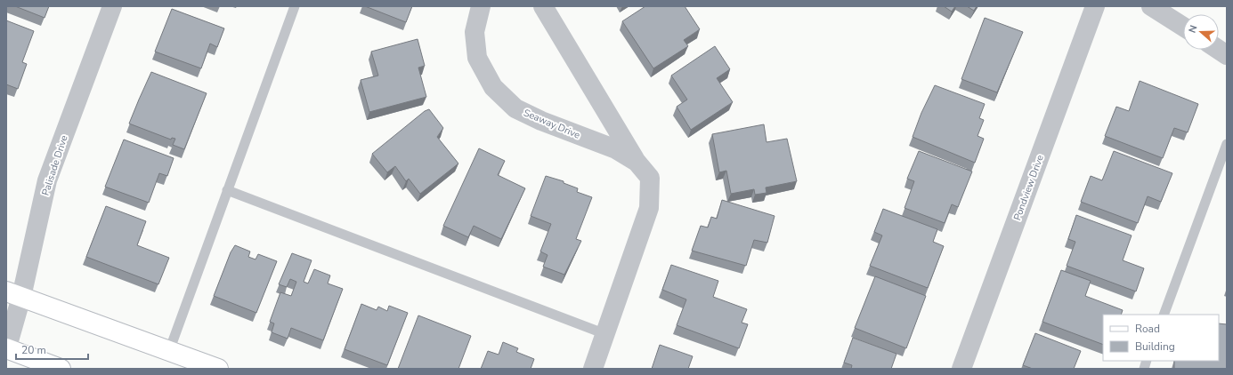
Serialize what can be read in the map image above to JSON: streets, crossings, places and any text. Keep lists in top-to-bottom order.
{
  "streets": {
    "street": ["Seaway Drive", "Palisade Drive", "Pondview Drive"]
  },
  "legend": ["Road", "Building"],
  "scale_bar": "20 m",
  "north": "left"
}
